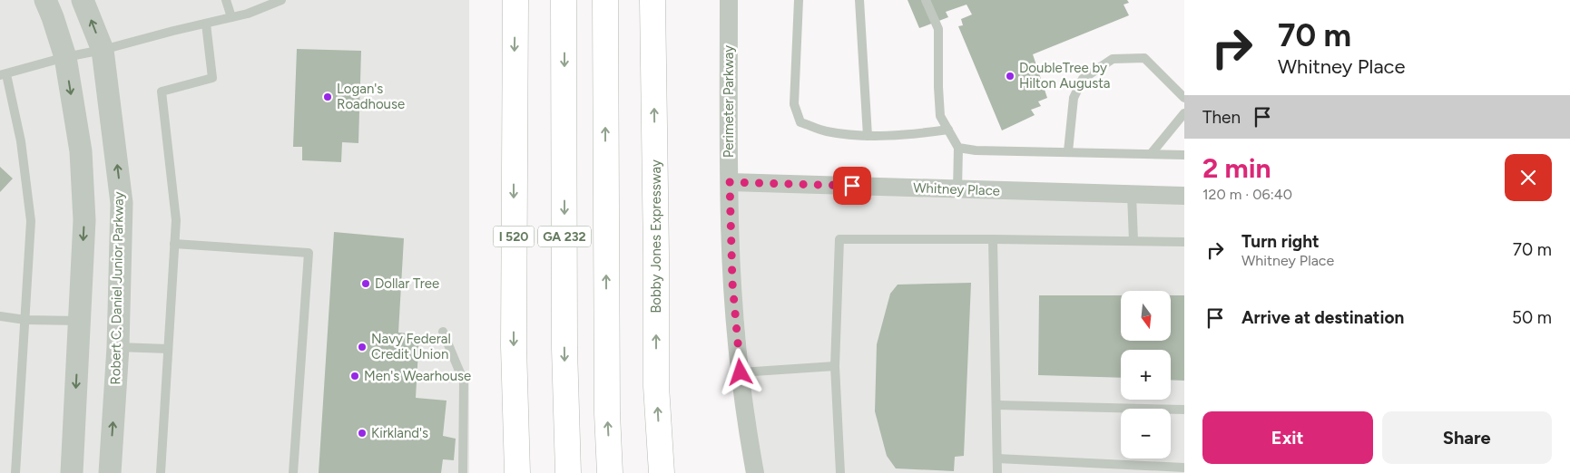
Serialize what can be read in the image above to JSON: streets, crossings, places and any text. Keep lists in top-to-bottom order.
{
  "streets": {
    "highway": ["I 520", "GA 232", "Bobby Jones Expressway"],
    "street": ["Perimeter Parkway", "Whitney Place", "Robert C. Daniel Junior Parkway"]
  },
  "crossings": [
    ["Perimeter Parkway", "Whitney Place"]
  ],
  "places": [
    "DoubleTree by Hilton Augusta",
    "Logan's Roadhouse",
    "Dollar Tree",
    "Navy Federal Credit Union",
    "Men's Wearhouse",
    "Kirkland's"
  ],
  "north": "bottom",
  "page": {
    "turn": ["70 m", "Whitney Place"],
    "then": "Then",
    "heading": ["2 min", "120 m · 06:40"],
    "list": [
      {
        "name": "Turn right",
        "note": "Whitney Place",
        "value": "70 m"
      },
      {
        "name": "Arrive at destination",
        "value": "50 m"
      }
    ],
    "map_buttons": ["+", "−"],
    "buttons": ["Exit", "Share"]
  }
}
